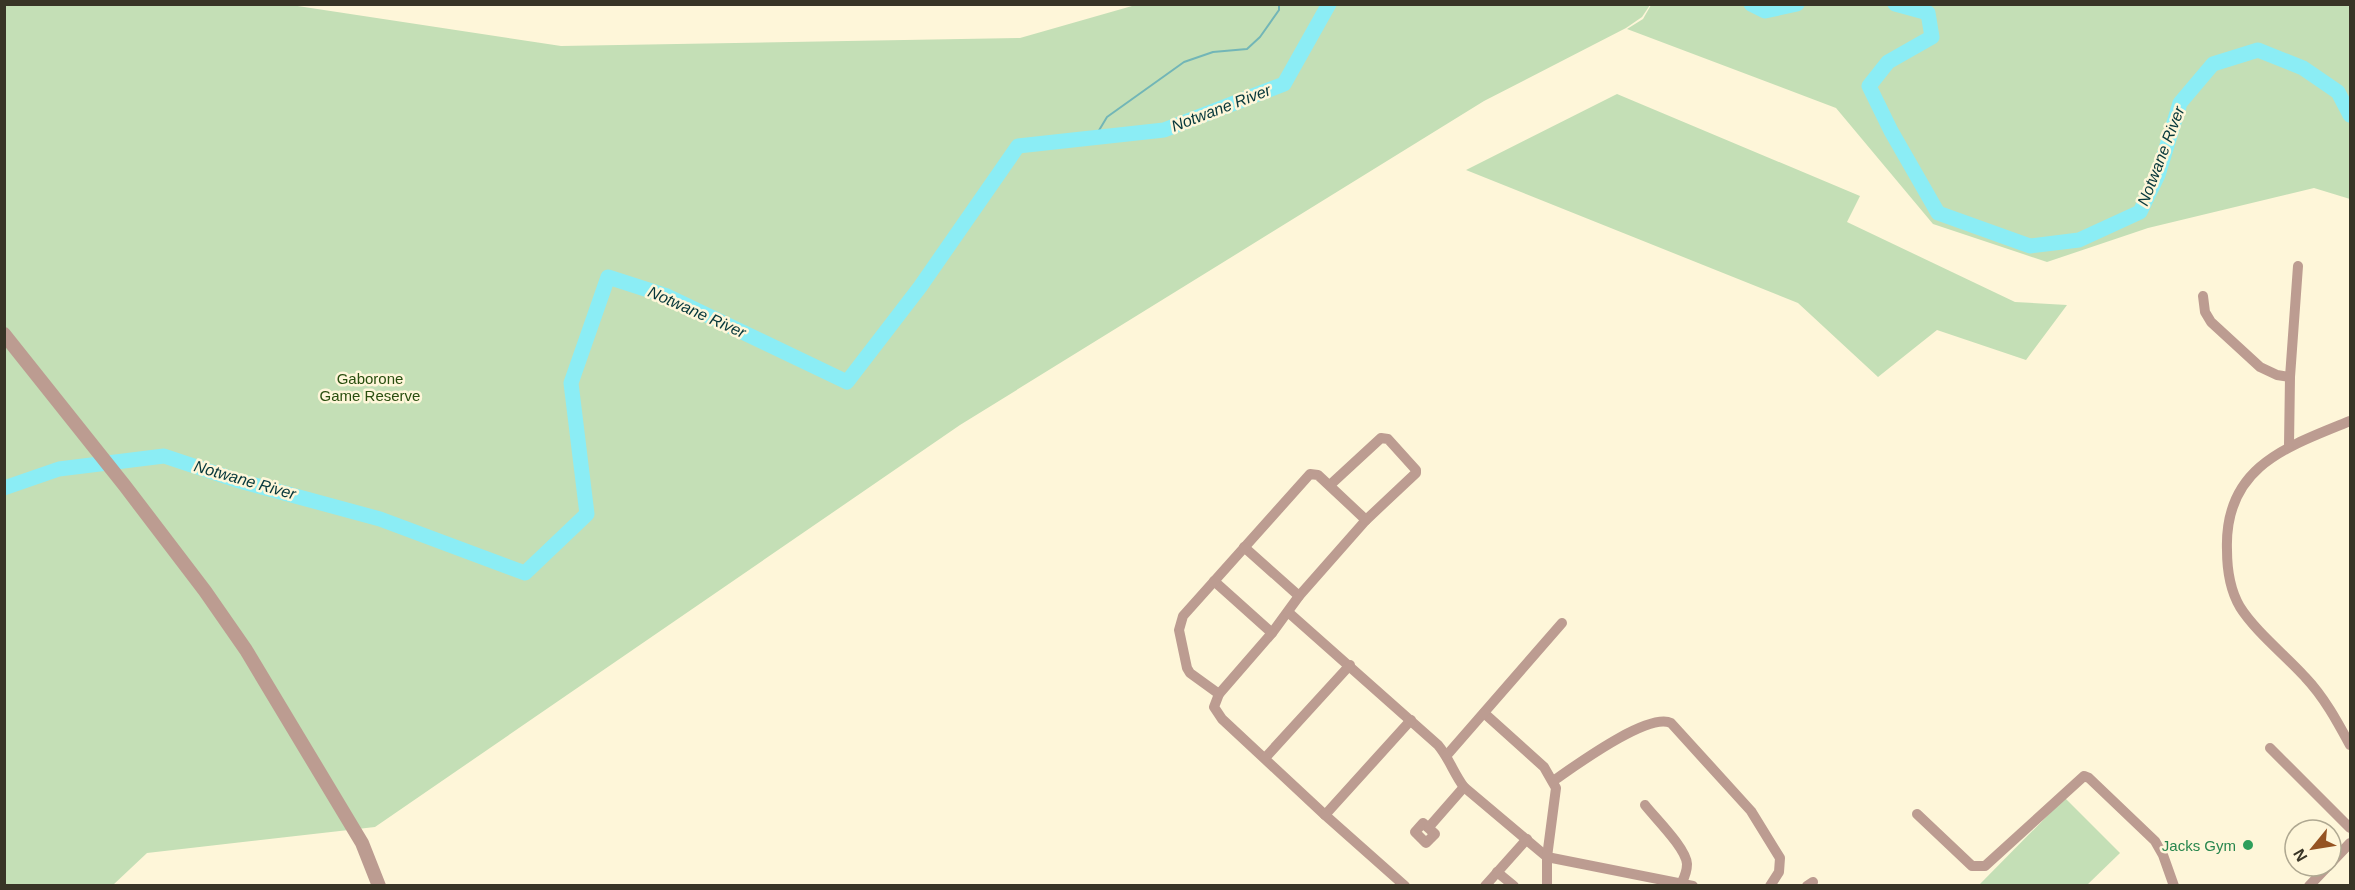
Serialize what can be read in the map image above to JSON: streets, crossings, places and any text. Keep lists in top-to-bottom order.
{
  "water": ["Notwane River"],
  "parks": ["Gaborone Game Reserve"],
  "places": ["Jacks Gym"],
  "north": "bottom left"
}
